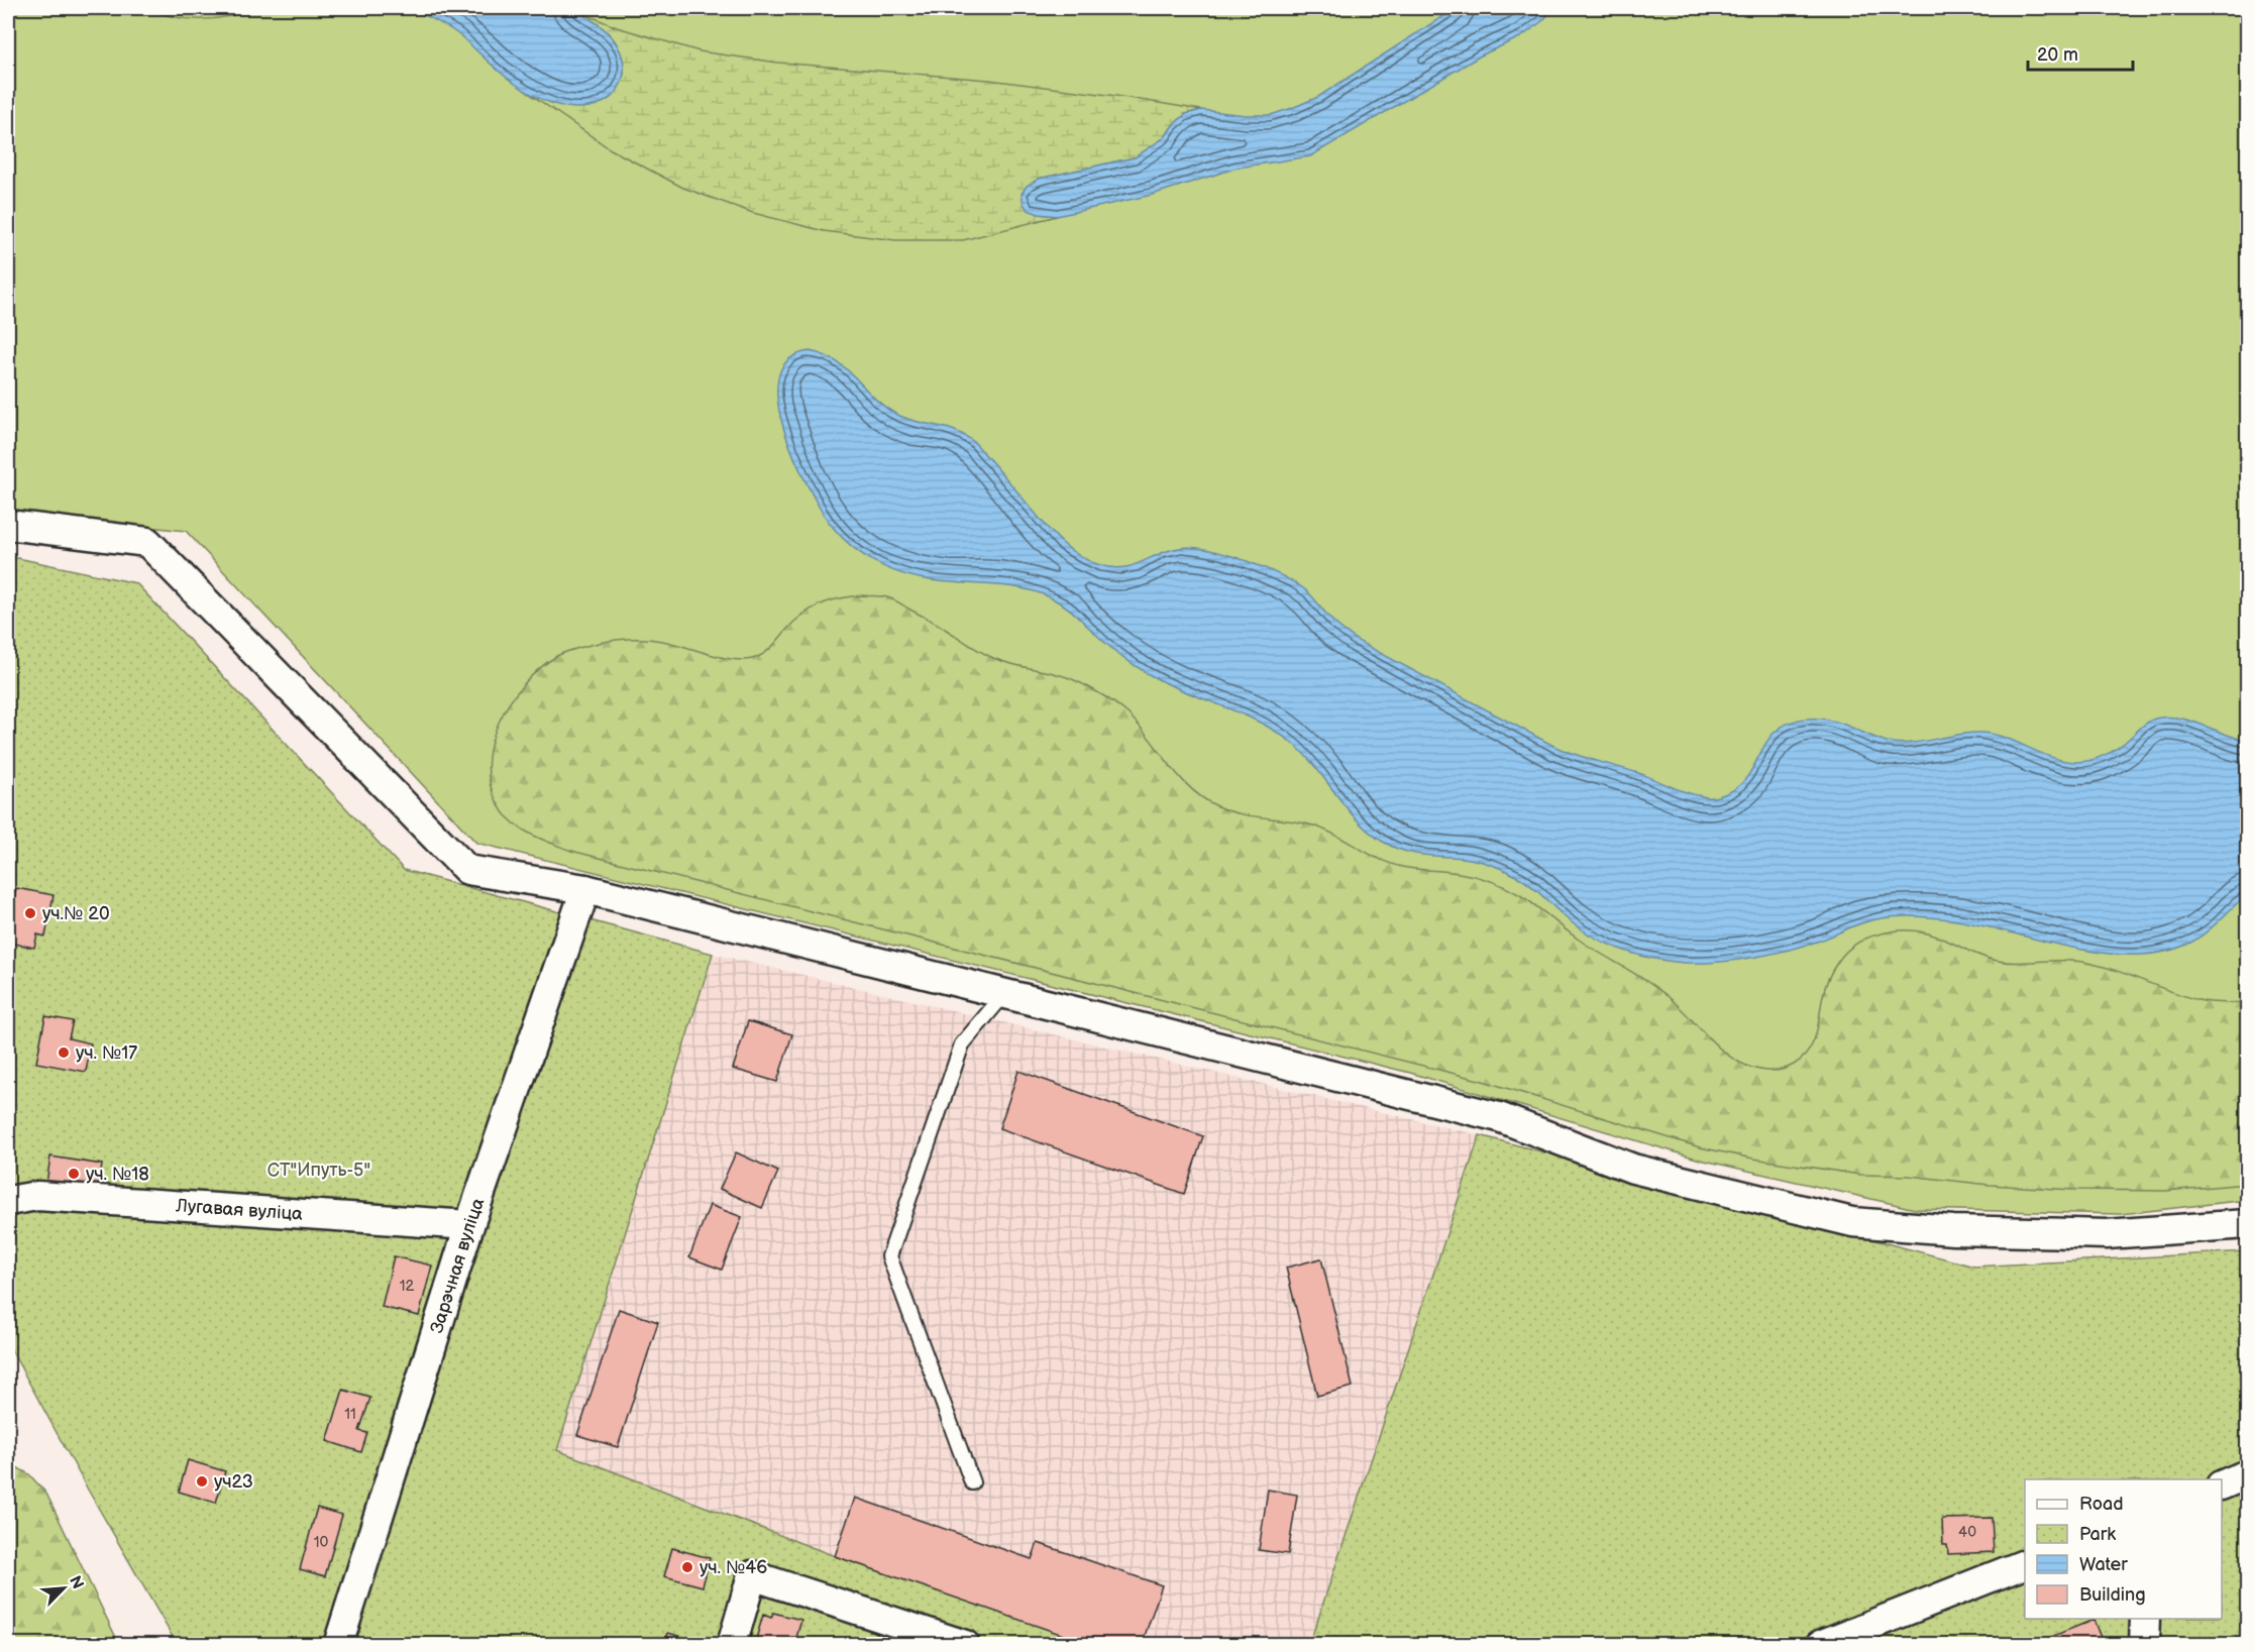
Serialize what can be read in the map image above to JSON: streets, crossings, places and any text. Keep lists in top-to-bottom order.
{
  "streets": {
    "street": ["Лугавая вуліца", "Зарэчная вуліца"]
  },
  "crossings": [
    ["Лугавая вуліца", "Зарэчная вуліца"]
  ],
  "parks": ["СТ\"Ипуть-5\""],
  "places": [
    "уч.№ 20",
    "уч. №17",
    "уч. №18",
    "уч23",
    "уч. №46"
  ],
  "house_numbers": [
    "12",
    "11",
    "40",
    "10"
  ],
  "legend": [
    "Road",
    "Park",
    "Water",
    "Building"
  ],
  "scale_bar": "20 m",
  "north": "top right"
}
